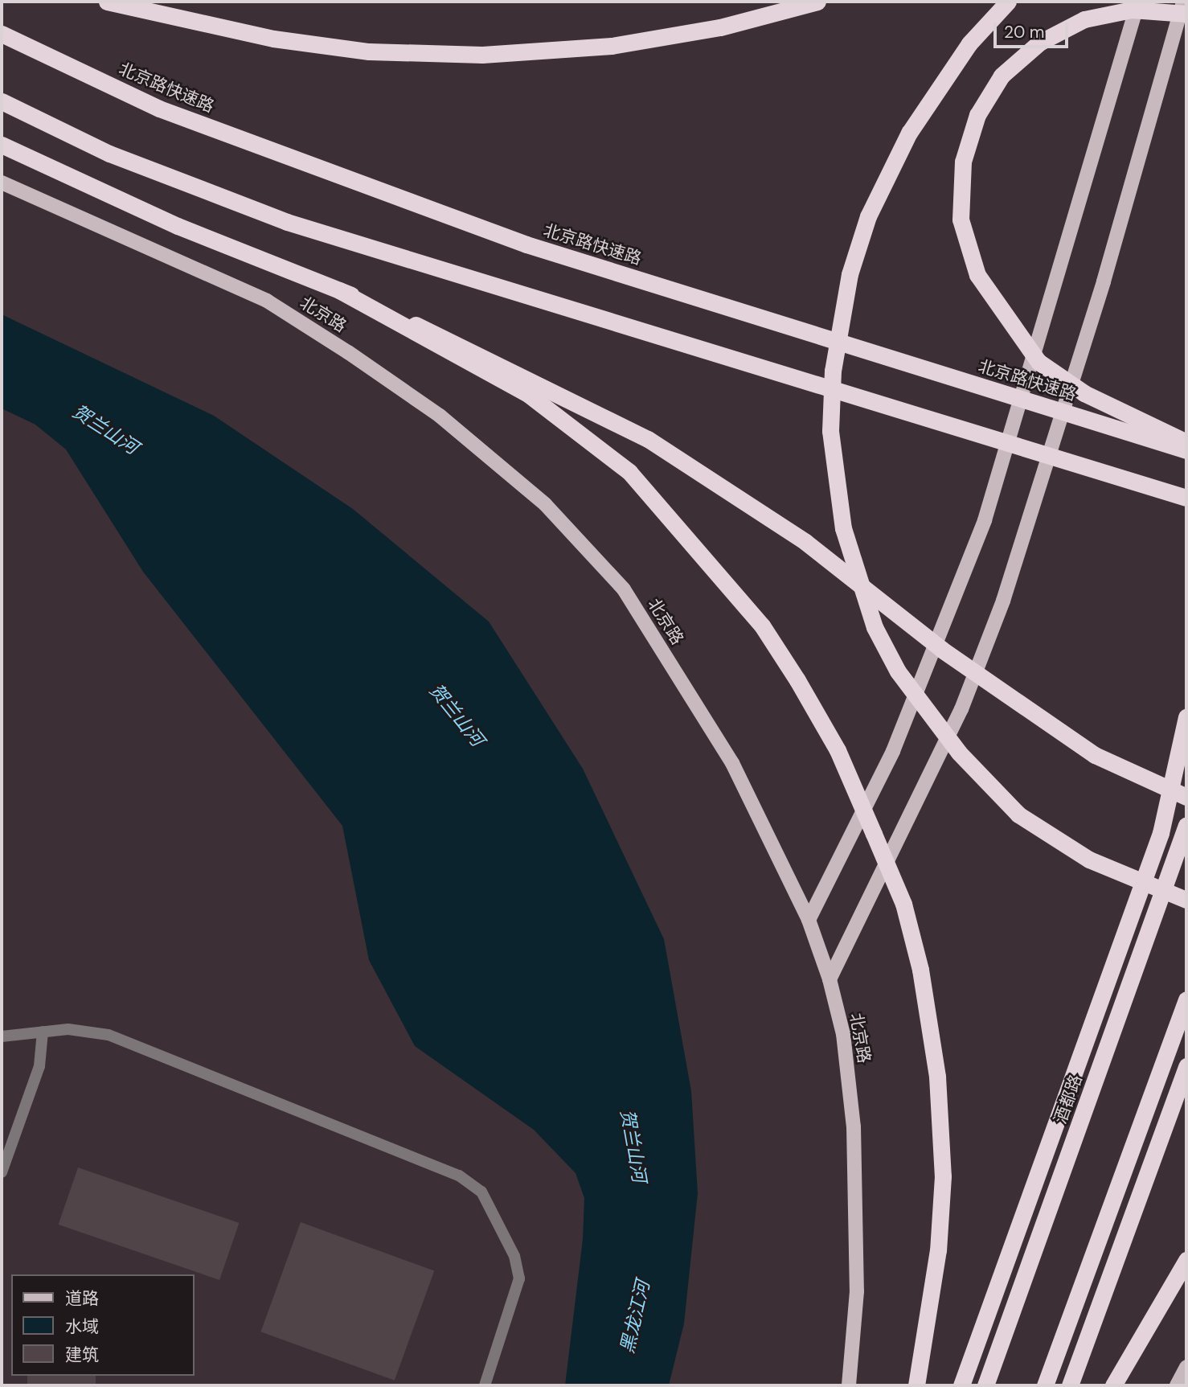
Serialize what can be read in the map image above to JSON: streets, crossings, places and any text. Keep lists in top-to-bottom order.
{
  "streets": {
    "highway": ["北京路快速路", "酒都路"],
    "main road": ["北京路"]
  },
  "water": ["贺兰山河", "黑龙江河"],
  "legend": ["道路", "水域", "建筑"],
  "scale_bar": "20 m"
}
